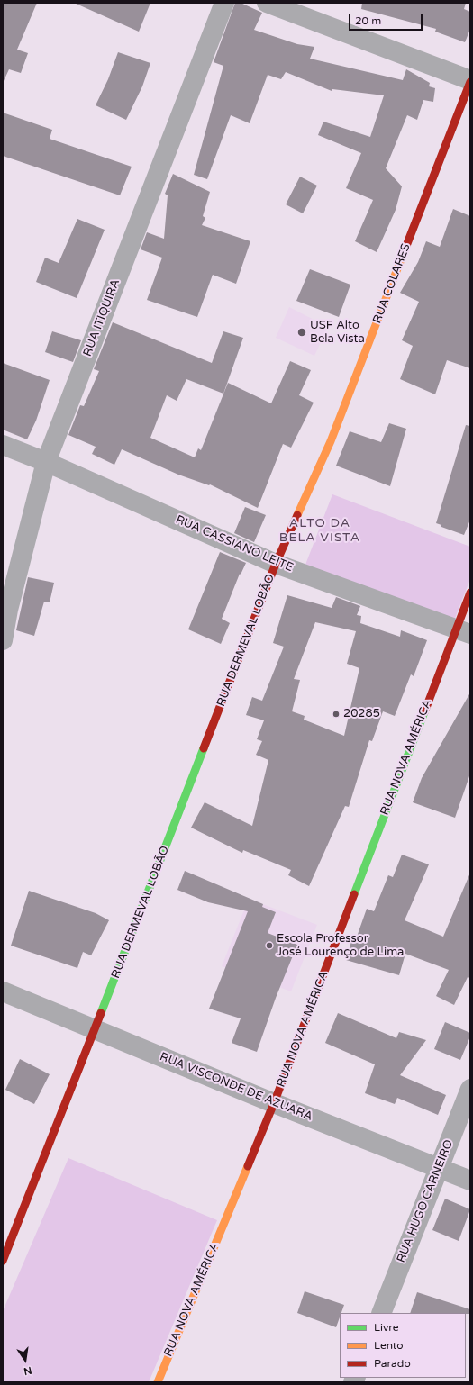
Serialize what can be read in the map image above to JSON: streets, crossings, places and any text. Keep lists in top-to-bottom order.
{
  "streets": {
    "street": [
      "RUA COLARES",
      "RUA ITIQUIRA",
      "RUA CASSIANO LEITE",
      "RUA DERMEVAL LOBÃO",
      "RUA NOVA AMÉRICA",
      "RUA VISCONDE DE AZUARA",
      "RUA HUGO CARNEIRO"
    ]
  },
  "crossings": [
    ["RUA COLARES", "RUA CASSIANO LEITE"],
    ["RUA COLARES", "RUA DERMEVAL LOBÃO"],
    ["RUA ITIQUIRA", "RUA CASSIANO LEITE"],
    ["RUA CASSIANO LEITE", "RUA DERMEVAL LOBÃO"],
    ["RUA CASSIANO LEITE", "RUA NOVA AMÉRICA"],
    ["RUA DERMEVAL LOBÃO", "RUA VISCONDE DE AZUARA"],
    ["RUA NOVA AMÉRICA", "RUA VISCONDE DE AZUARA"],
    ["RUA VISCONDE DE AZUARA", "RUA HUGO CARNEIRO"]
  ],
  "districts": ["ALTO DA BELA VISTA"],
  "places": ["USF Alto Bela Vista", "20285", "Escola Professor José Lourenço de Lima"],
  "legend": ["Livre", "Lento", "Parado"],
  "scale_bar": "20 m",
  "north": "bottom"
}
